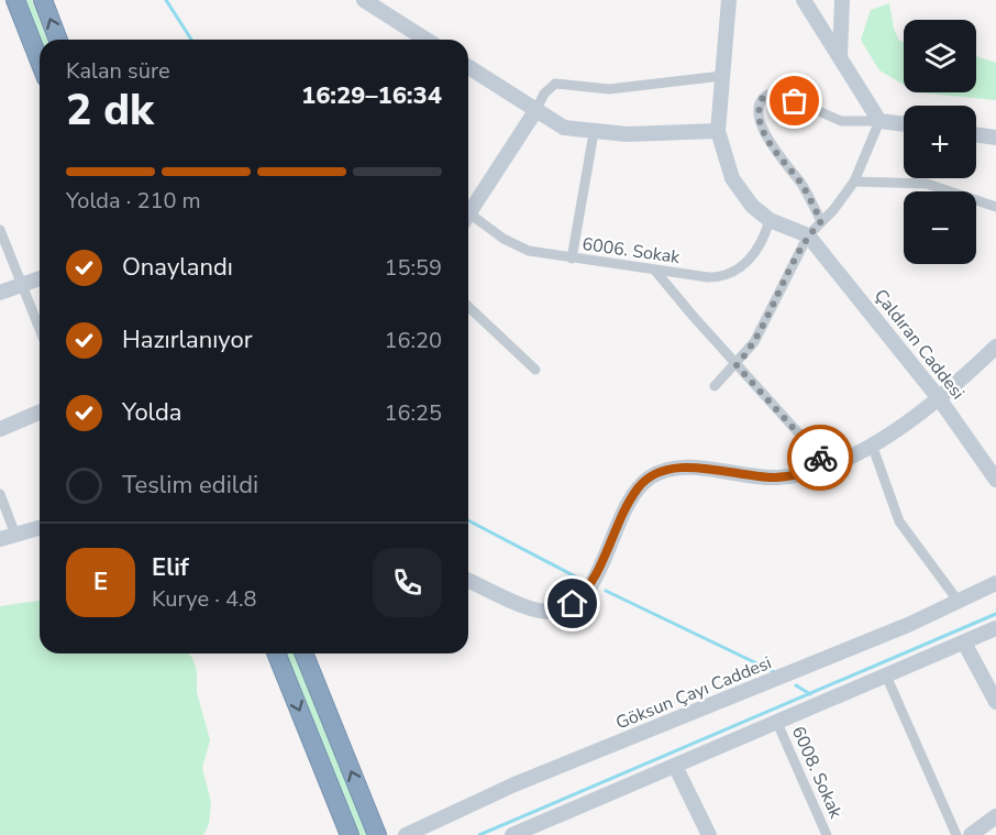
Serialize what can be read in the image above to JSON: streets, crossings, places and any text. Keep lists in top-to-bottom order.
{
  "streets": {
    "street": [
      "6006. Sokak",
      "Çaldıran Caddesi",
      "Göksun Çayı Caddesi",
      "6008. Sokak"
    ]
  },
  "page": {
    "map_buttons": ["+", "−"],
    "heading": ["2 dk", "Kalan süre", "16:29–16:34"],
    "panel": ["Elif", "Kurye · 4.8"],
    "bar": "Yolda · 210 m",
    "list": [
      ["Onaylandı", "15:59"],
      ["Hazırlanıyor", "16:20"],
      ["Yolda", "16:25"],
      "Teslim edildi"
    ],
    "round": "E"
  }
}
